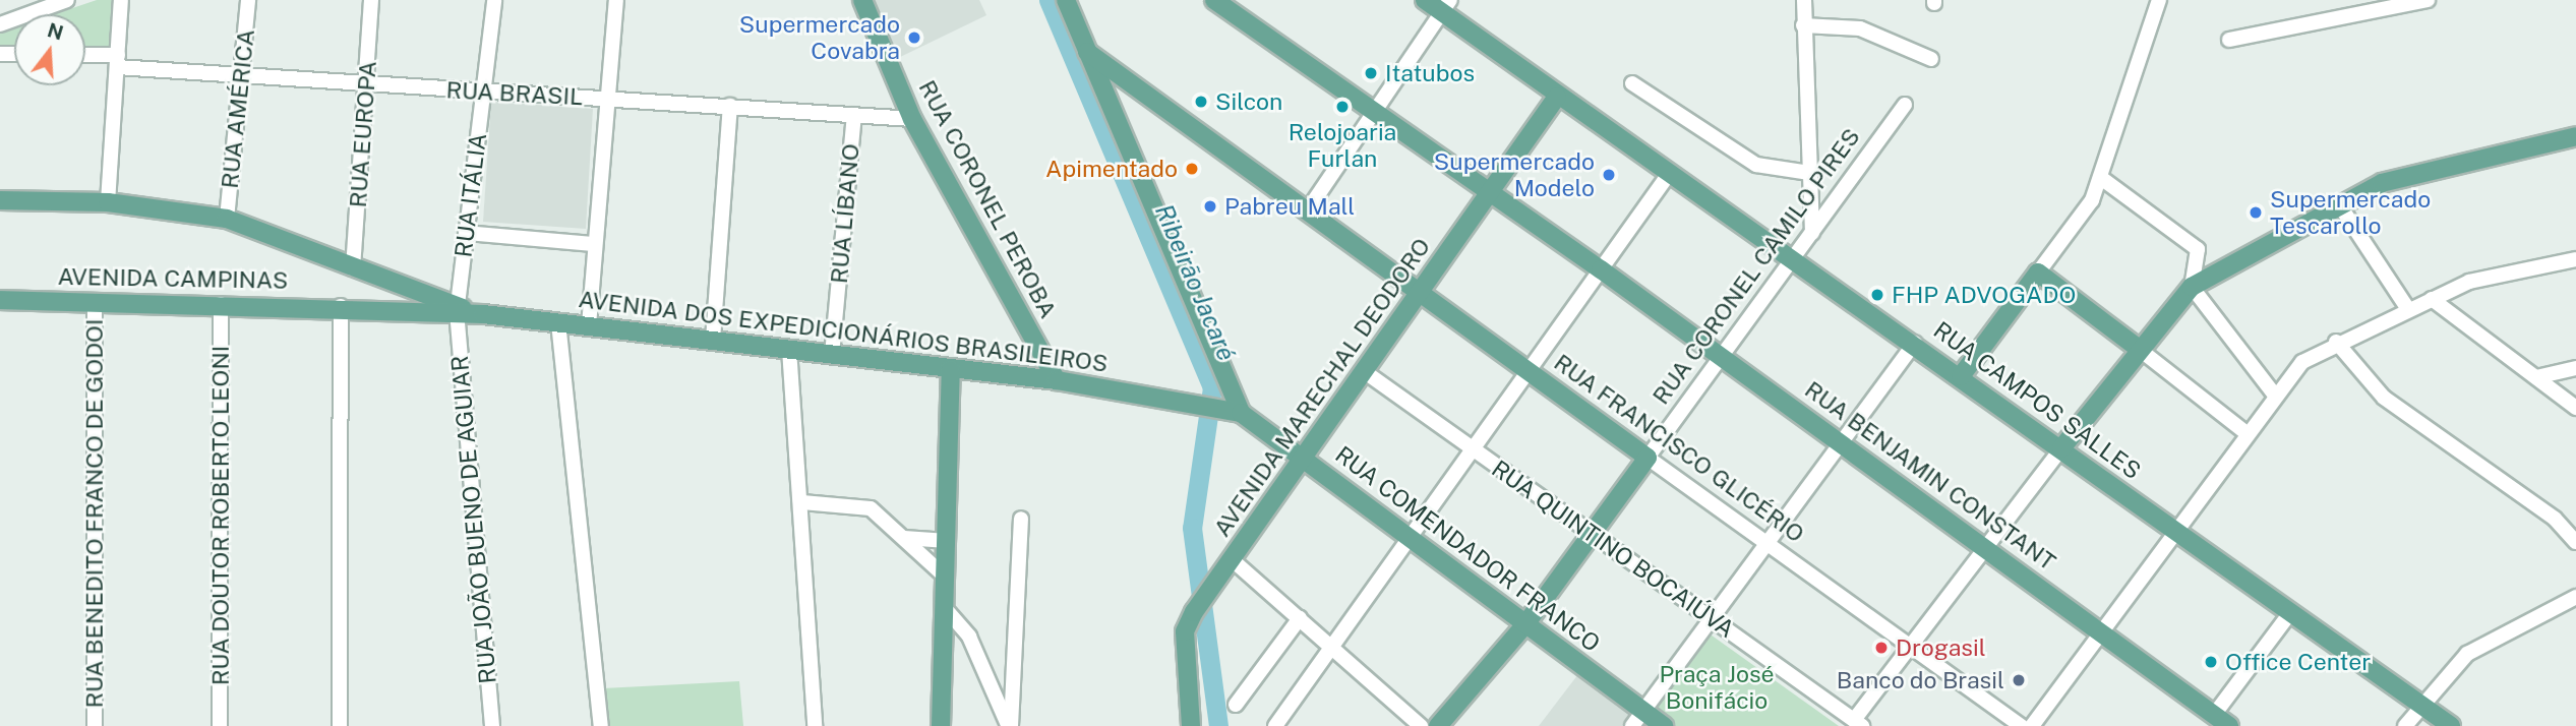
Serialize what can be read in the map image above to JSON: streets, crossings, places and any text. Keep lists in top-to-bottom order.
{
  "streets": {
    "main road": [
      "RUA CORONEL PEROBA",
      "RUA CORONEL CAMILO PIRES",
      "AVENIDA CAMPINAS",
      "AVENIDA DOS EXPEDICIONÁRIOS BRASILEIROS",
      "AVENIDA MARECHAL DEODORO",
      "RUA CAMPOS SALLES",
      "RUA FRANCISCO GLICÉRIO",
      "RUA BENJAMIN CONSTANT",
      "RUA COMENDADOR FRANCO"
    ],
    "street": [
      "RUA BRASIL",
      "RUA AMÉRICA",
      "RUA EUROPA",
      "RUA ITÁLIA",
      "RUA LÍBANO",
      "RUA BENEDITO FRANCO DE GODOI",
      "RUA DOUTOR ROBERTO LEONI",
      "RUA JOÃO BUENO DE AGUIAR",
      "RUA QUINTINO BOCAIÚVA"
    ]
  },
  "crossings": [
    ["RUA BRASIL", "RUA AMÉRICA"],
    ["RUA BRASIL", "RUA EUROPA"],
    ["RUA BRASIL", "RUA ITÁLIA"],
    ["RUA BRASIL", "RUA CORONEL PEROBA"],
    ["RUA BRASIL", "RUA LÍBANO"],
    ["RUA ITÁLIA", "AVENIDA CAMPINAS"],
    ["RUA ITÁLIA", "AVENIDA DOS EXPEDICIONÁRIOS BRASILEIROS"],
    ["RUA ITÁLIA", "RUA JOÃO BUENO DE AGUIAR"],
    ["RUA CORONEL PEROBA", "AVENIDA DOS EXPEDICIONÁRIOS BRASILEIROS"],
    ["RUA LÍBANO", "AVENIDA DOS EXPEDICIONÁRIOS BRASILEIROS"],
    ["RUA CORONEL CAMILO PIRES", "RUA CAMPOS SALLES"],
    ["RUA CORONEL CAMILO PIRES", "RUA FRANCISCO GLICÉRIO"],
    ["RUA CORONEL CAMILO PIRES", "RUA BENJAMIN CONSTANT"],
    ["RUA CORONEL CAMILO PIRES", "RUA COMENDADOR FRANCO"],
    ["RUA CORONEL CAMILO PIRES", "RUA QUINTINO BOCAIÚVA"],
    ["AVENIDA CAMPINAS", "AVENIDA DOS EXPEDICIONÁRIOS BRASILEIROS"],
    ["AVENIDA CAMPINAS", "RUA BENEDITO FRANCO DE GODOI"],
    ["AVENIDA CAMPINAS", "RUA DOUTOR ROBERTO LEONI"],
    ["AVENIDA CAMPINAS", "RUA JOÃO BUENO DE AGUIAR"],
    ["AVENIDA DOS EXPEDICIONÁRIOS BRASILEIROS", "RUA JOÃO BUENO DE AGUIAR"],
    ["AVENIDA DOS EXPEDICIONÁRIOS BRASILEIROS", "RUA COMENDADOR FRANCO"],
    ["AVENIDA MARECHAL DEODORO", "RUA CAMPOS SALLES"],
    ["AVENIDA MARECHAL DEODORO", "RUA FRANCISCO GLICÉRIO"],
    ["AVENIDA MARECHAL DEODORO", "RUA BENJAMIN CONSTANT"],
    ["AVENIDA MARECHAL DEODORO", "RUA COMENDADOR FRANCO"],
    ["AVENIDA MARECHAL DEODORO", "RUA QUINTINO BOCAIÚVA"]
  ],
  "water": ["Ribeirão Jacaré"],
  "parks": ["Praça José Bonifácio"],
  "places": [
    "Supermercado Covabra",
    "Itatubos",
    "Silcon",
    "Relojoaria Furlan",
    "Apimentado",
    "Supermercado Modelo",
    "Pabreu Mall",
    "Supermercado Tescarollo",
    "FHP ADVOGADO",
    "Drogasil",
    "Office Center",
    "Banco do Brasil"
  ],
  "north": "top"
}
